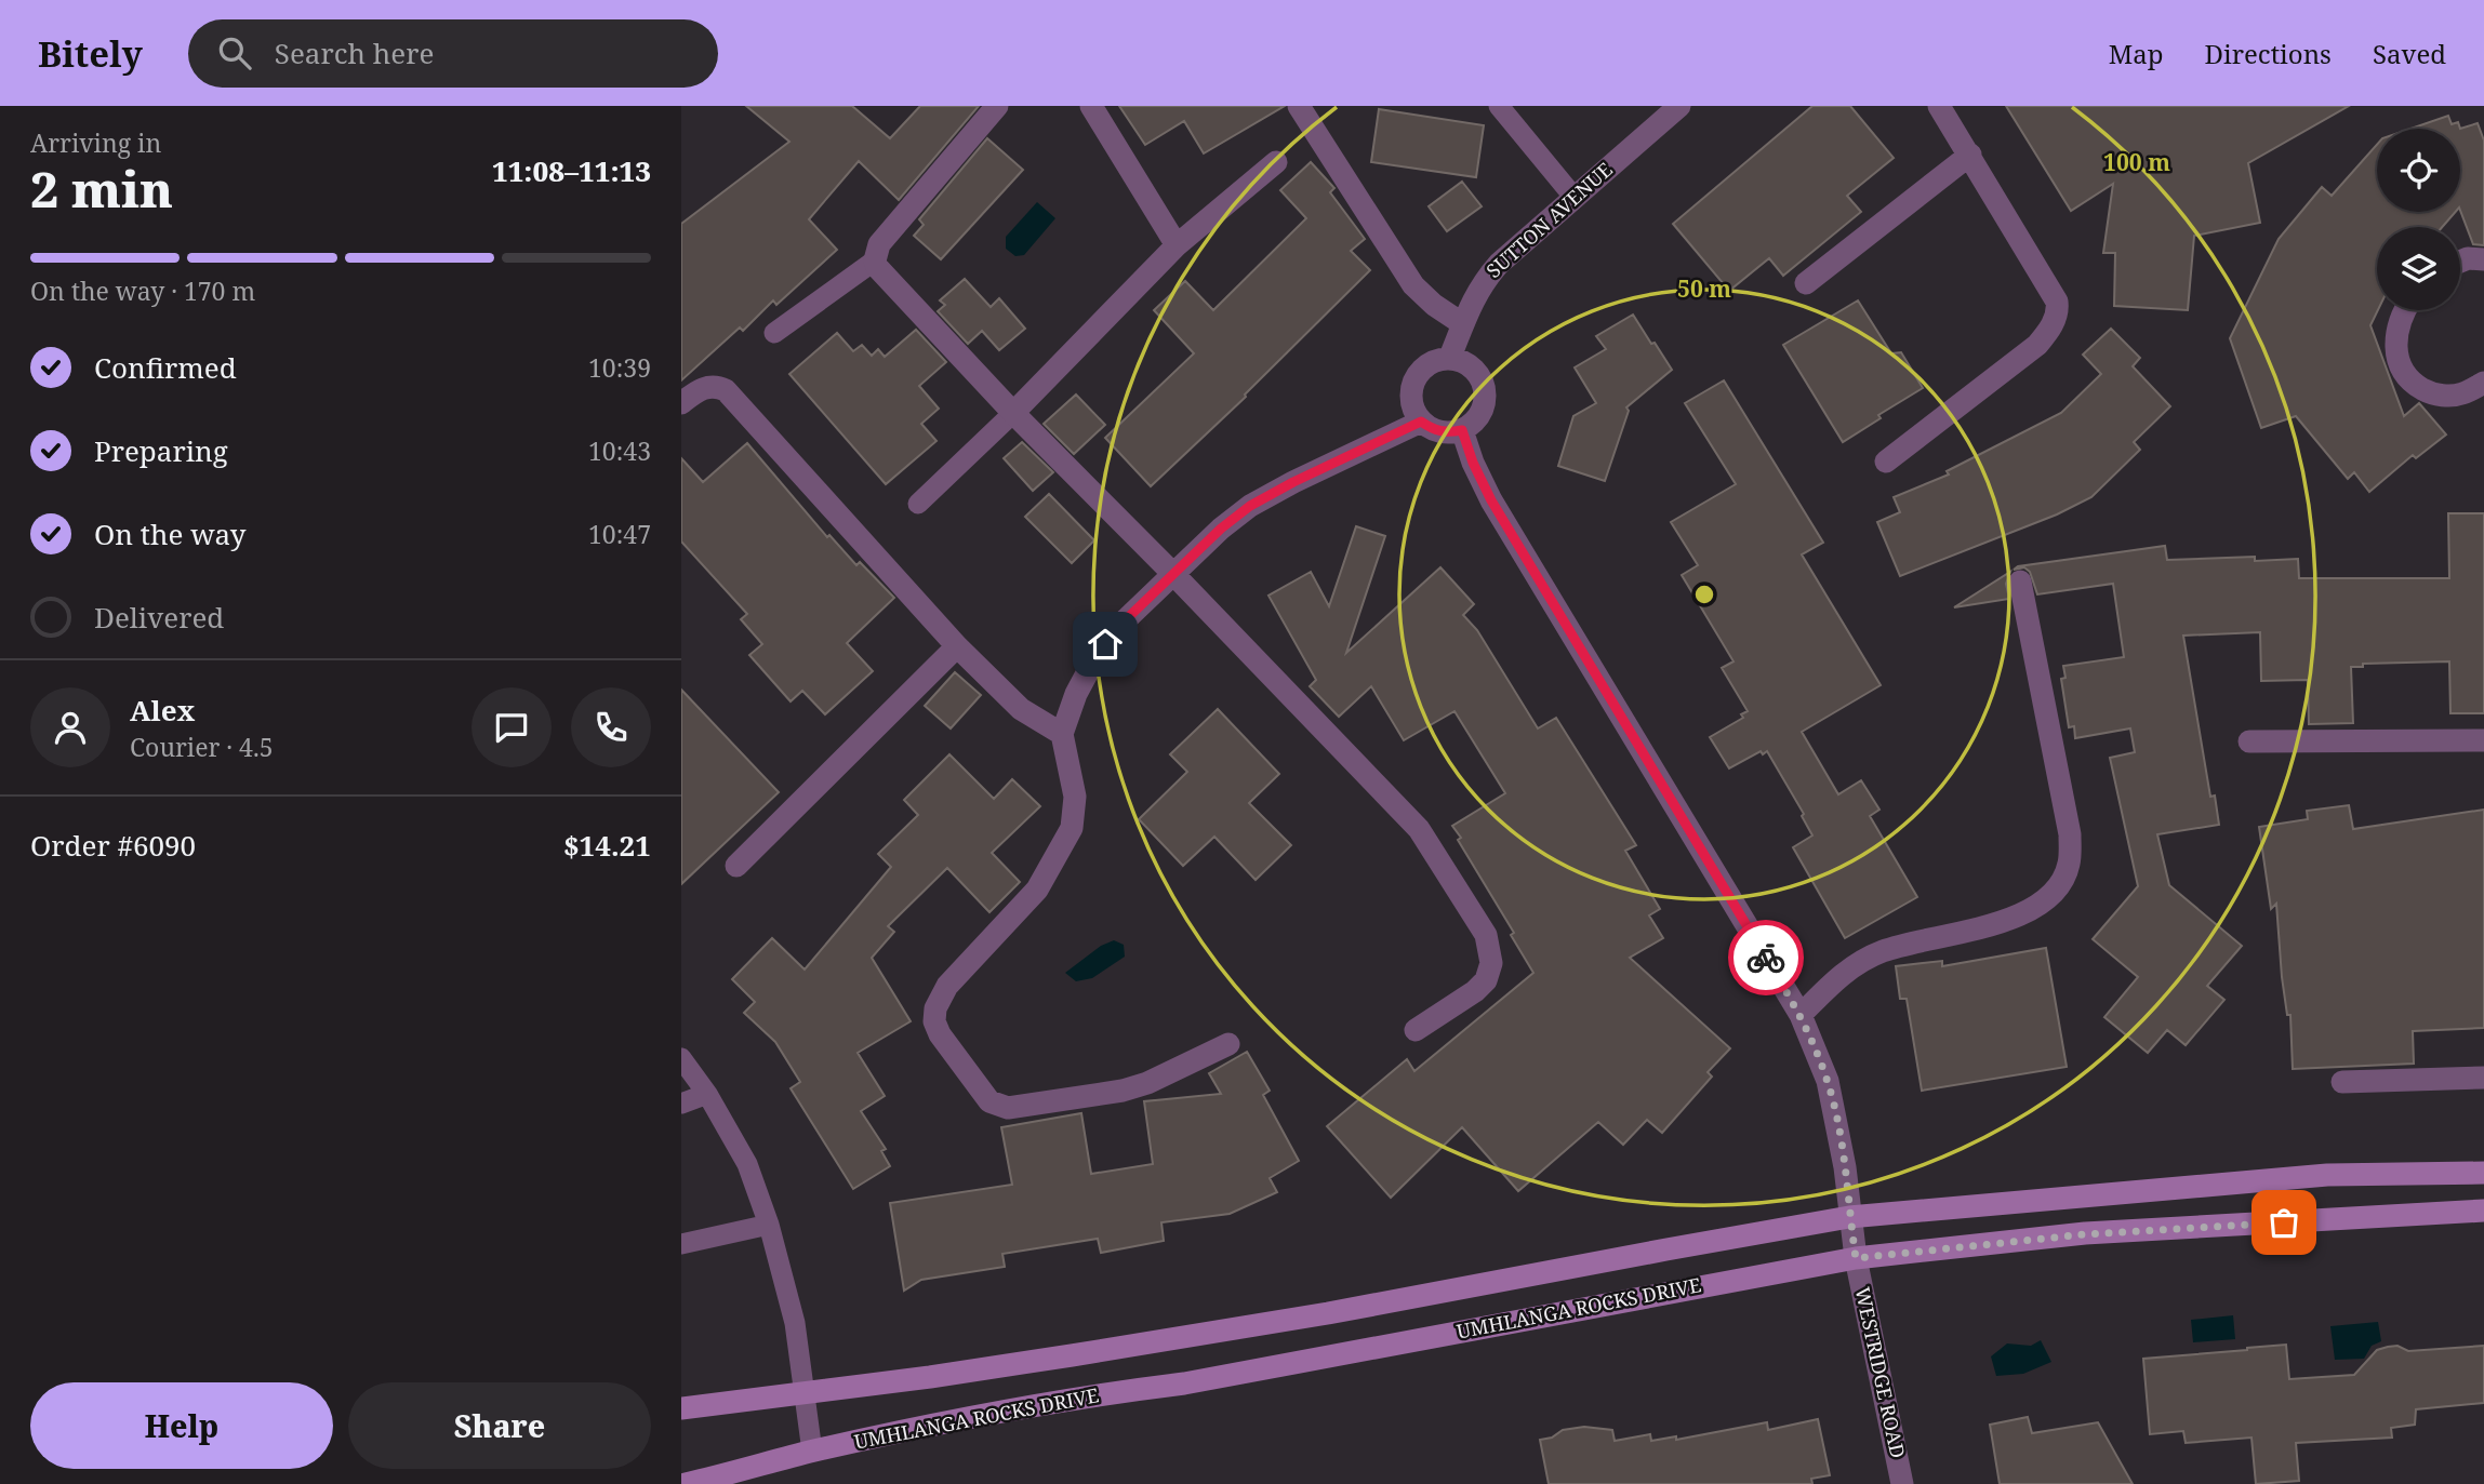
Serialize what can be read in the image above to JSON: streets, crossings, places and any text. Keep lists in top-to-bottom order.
{
  "streets": {
    "main road": ["UMHLANGA ROCKS DRIVE"],
    "street": ["SUTTON AVENUE", "WESTRIDGE ROAD"]
  },
  "crossings": [
    ["SUTTON AVENUE", "WESTRIDGE ROAD"],
    ["UMHLANGA ROCKS DRIVE", "WESTRIDGE ROAD"]
  ],
  "page": {
    "header": "Bitely",
    "search": "Search here",
    "nav": ["Map", "Directions", "Saved"],
    "heading": ["2 min", "Arriving in", "11:08–11:13"],
    "panel": [
      "Alex",
      "Courier · 4.5",
      "Order #6090",
      "$14.21"
    ],
    "bar": "On the way · 170 m",
    "list": [
      ["Confirmed", "10:39"],
      ["Preparing", "10:43"],
      ["On the way", "10:47"],
      "Delivered"
    ],
    "buttons": ["Help", "Share"]
  },
  "rings": ["100 m", "50 m"]
}
